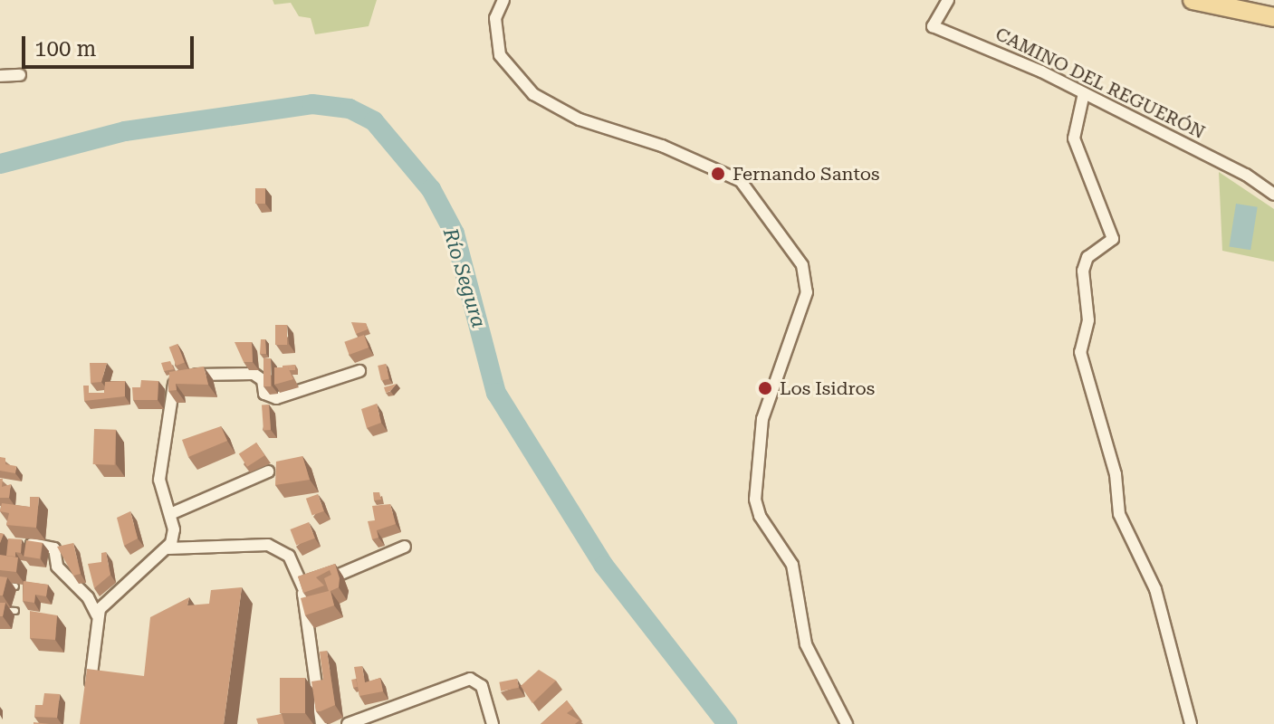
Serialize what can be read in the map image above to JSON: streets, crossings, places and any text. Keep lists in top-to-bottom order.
{
  "streets": {
    "street": ["CAMINO DEL REGUERÓN"]
  },
  "water": ["Río Segura"],
  "places": ["Fernando Santos", "Los Isidros"],
  "scale_bar": "100 m"
}
